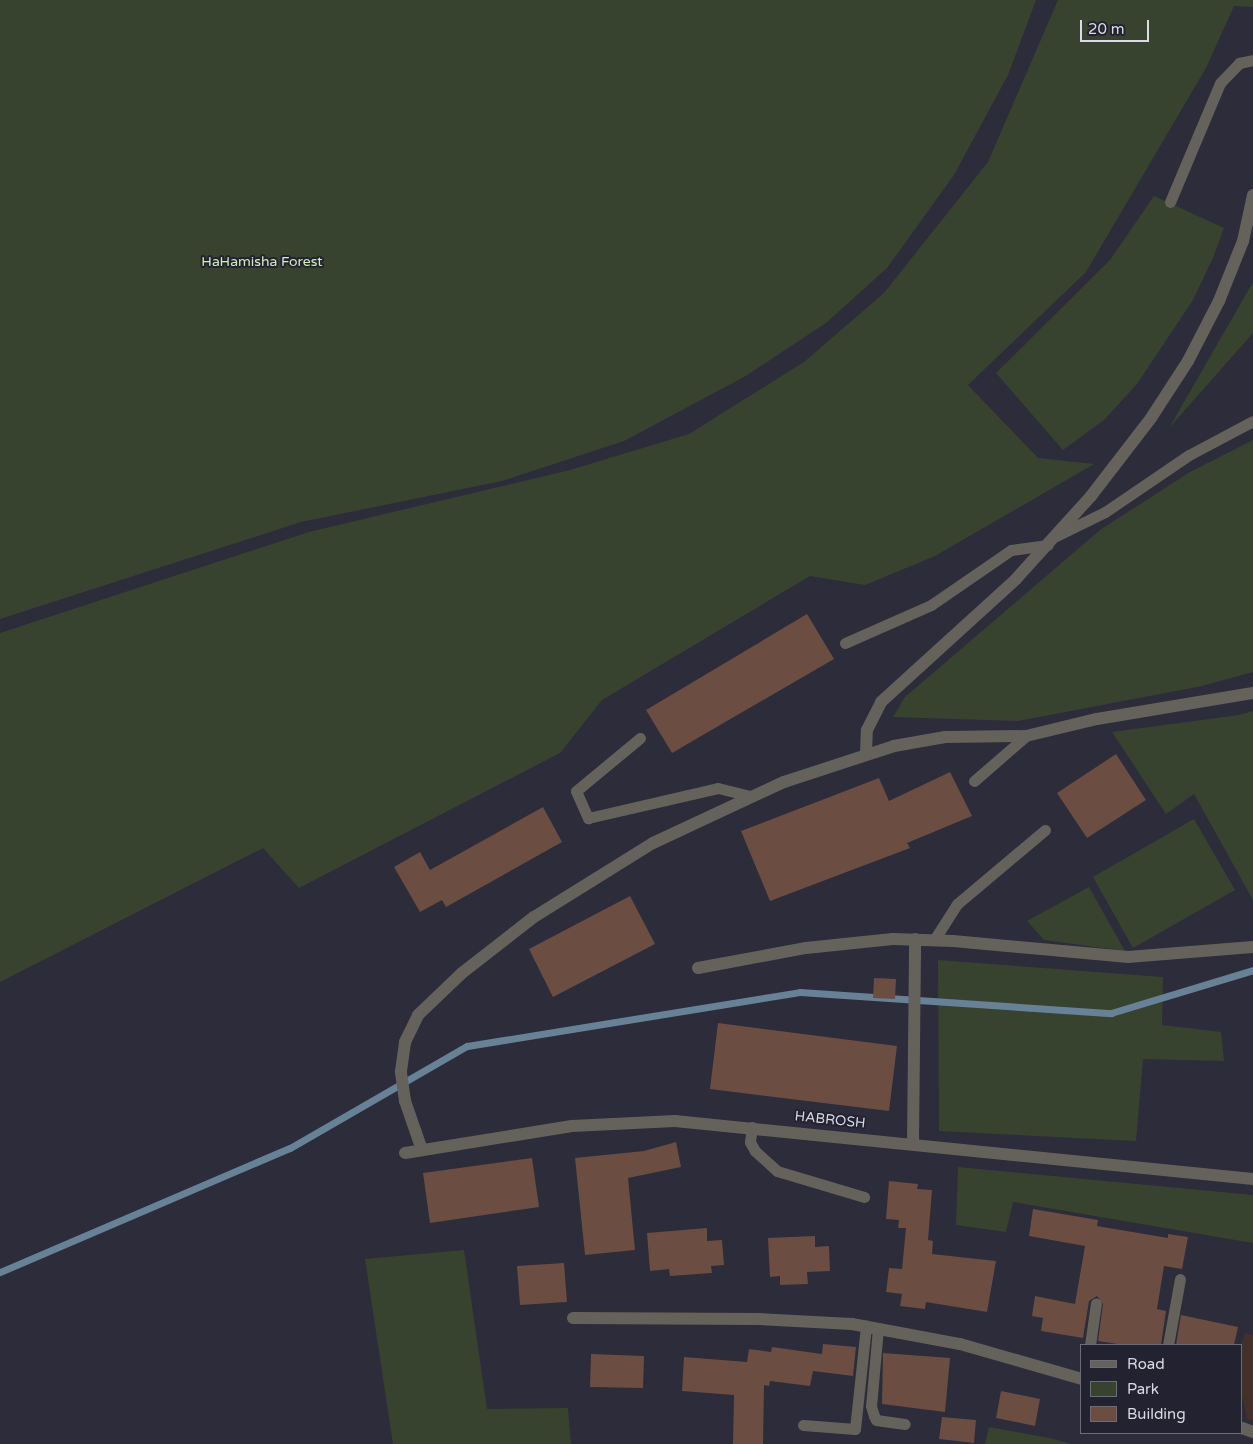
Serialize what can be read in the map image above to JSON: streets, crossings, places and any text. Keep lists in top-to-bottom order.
{
  "streets": {
    "street": ["HABROSH"]
  },
  "parks": ["HaHamisha Forest"],
  "legend": ["Road", "Park", "Building"],
  "scale_bar": "20 m"
}
